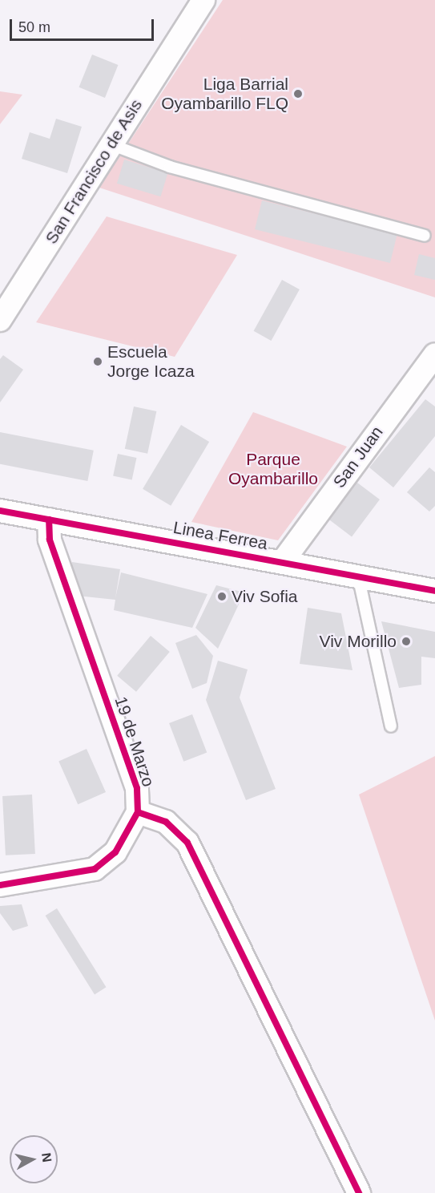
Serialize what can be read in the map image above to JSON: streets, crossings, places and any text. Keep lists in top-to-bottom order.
{
  "streets": {
    "street": [
      "San Francisco de Asis",
      "San Juan",
      "Linea Ferrea",
      "19 de Marzo"
    ]
  },
  "crossings": [
    ["San Juan", "Linea Ferrea"],
    ["Linea Ferrea", "19 de Marzo"]
  ],
  "parks": ["Parque Oyambarillo"],
  "places": [
    "Liga Barrial Oyambarillo FLQ",
    "Escuela Jorge Icaza",
    "Viv Sofia",
    "Viv Morillo"
  ],
  "scale_bar": "50 m",
  "north": "right"
}
